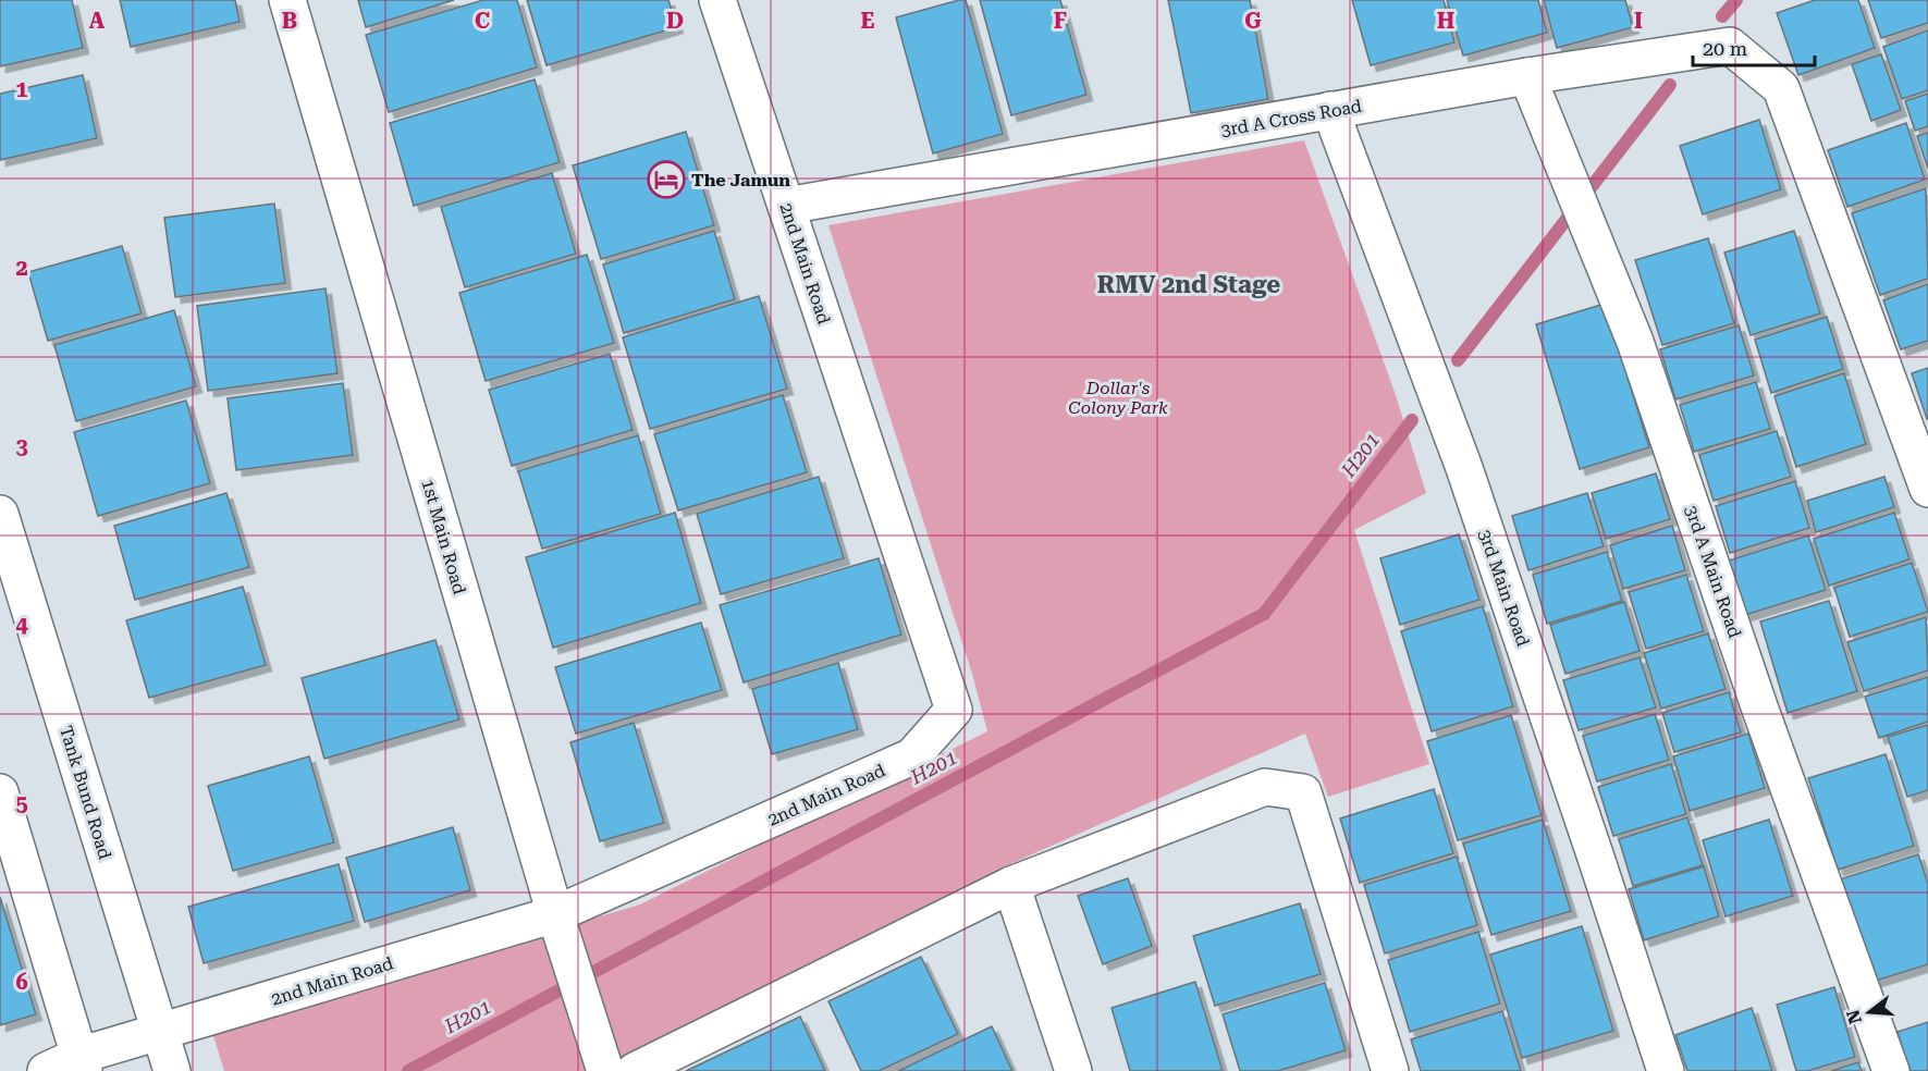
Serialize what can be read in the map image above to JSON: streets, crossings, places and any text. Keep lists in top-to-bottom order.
{
  "streets": {
    "street": [
      "3rd A Cross Road",
      "2nd Main Road",
      "1st Main Road",
      "3rd A Main Road",
      "3rd Main Road",
      "Tank Bund Road"
    ]
  },
  "crossings": [
    ["3rd A Cross Road", "2nd Main Road"],
    ["3rd A Cross Road", "3rd A Main Road"],
    ["3rd A Cross Road", "3rd Main Road"],
    ["2nd Main Road", "1st Main Road"],
    ["2nd Main Road", "Tank Bund Road"]
  ],
  "districts": ["RMV 2nd Stage"],
  "water": ["H201"],
  "parks": ["Dollar's Colony Park"],
  "places": {
    "hotel": ["The Jamun"]
  },
  "scale_bar": "20 m",
  "north": "left",
  "grid": {
    "columns": [
      "A",
      "B",
      "C",
      "D",
      "E",
      "F",
      "G",
      "H",
      "I"
    ],
    "rows": [
      "1",
      "2",
      "3",
      "4",
      "5",
      "6"
    ]
  }
}
